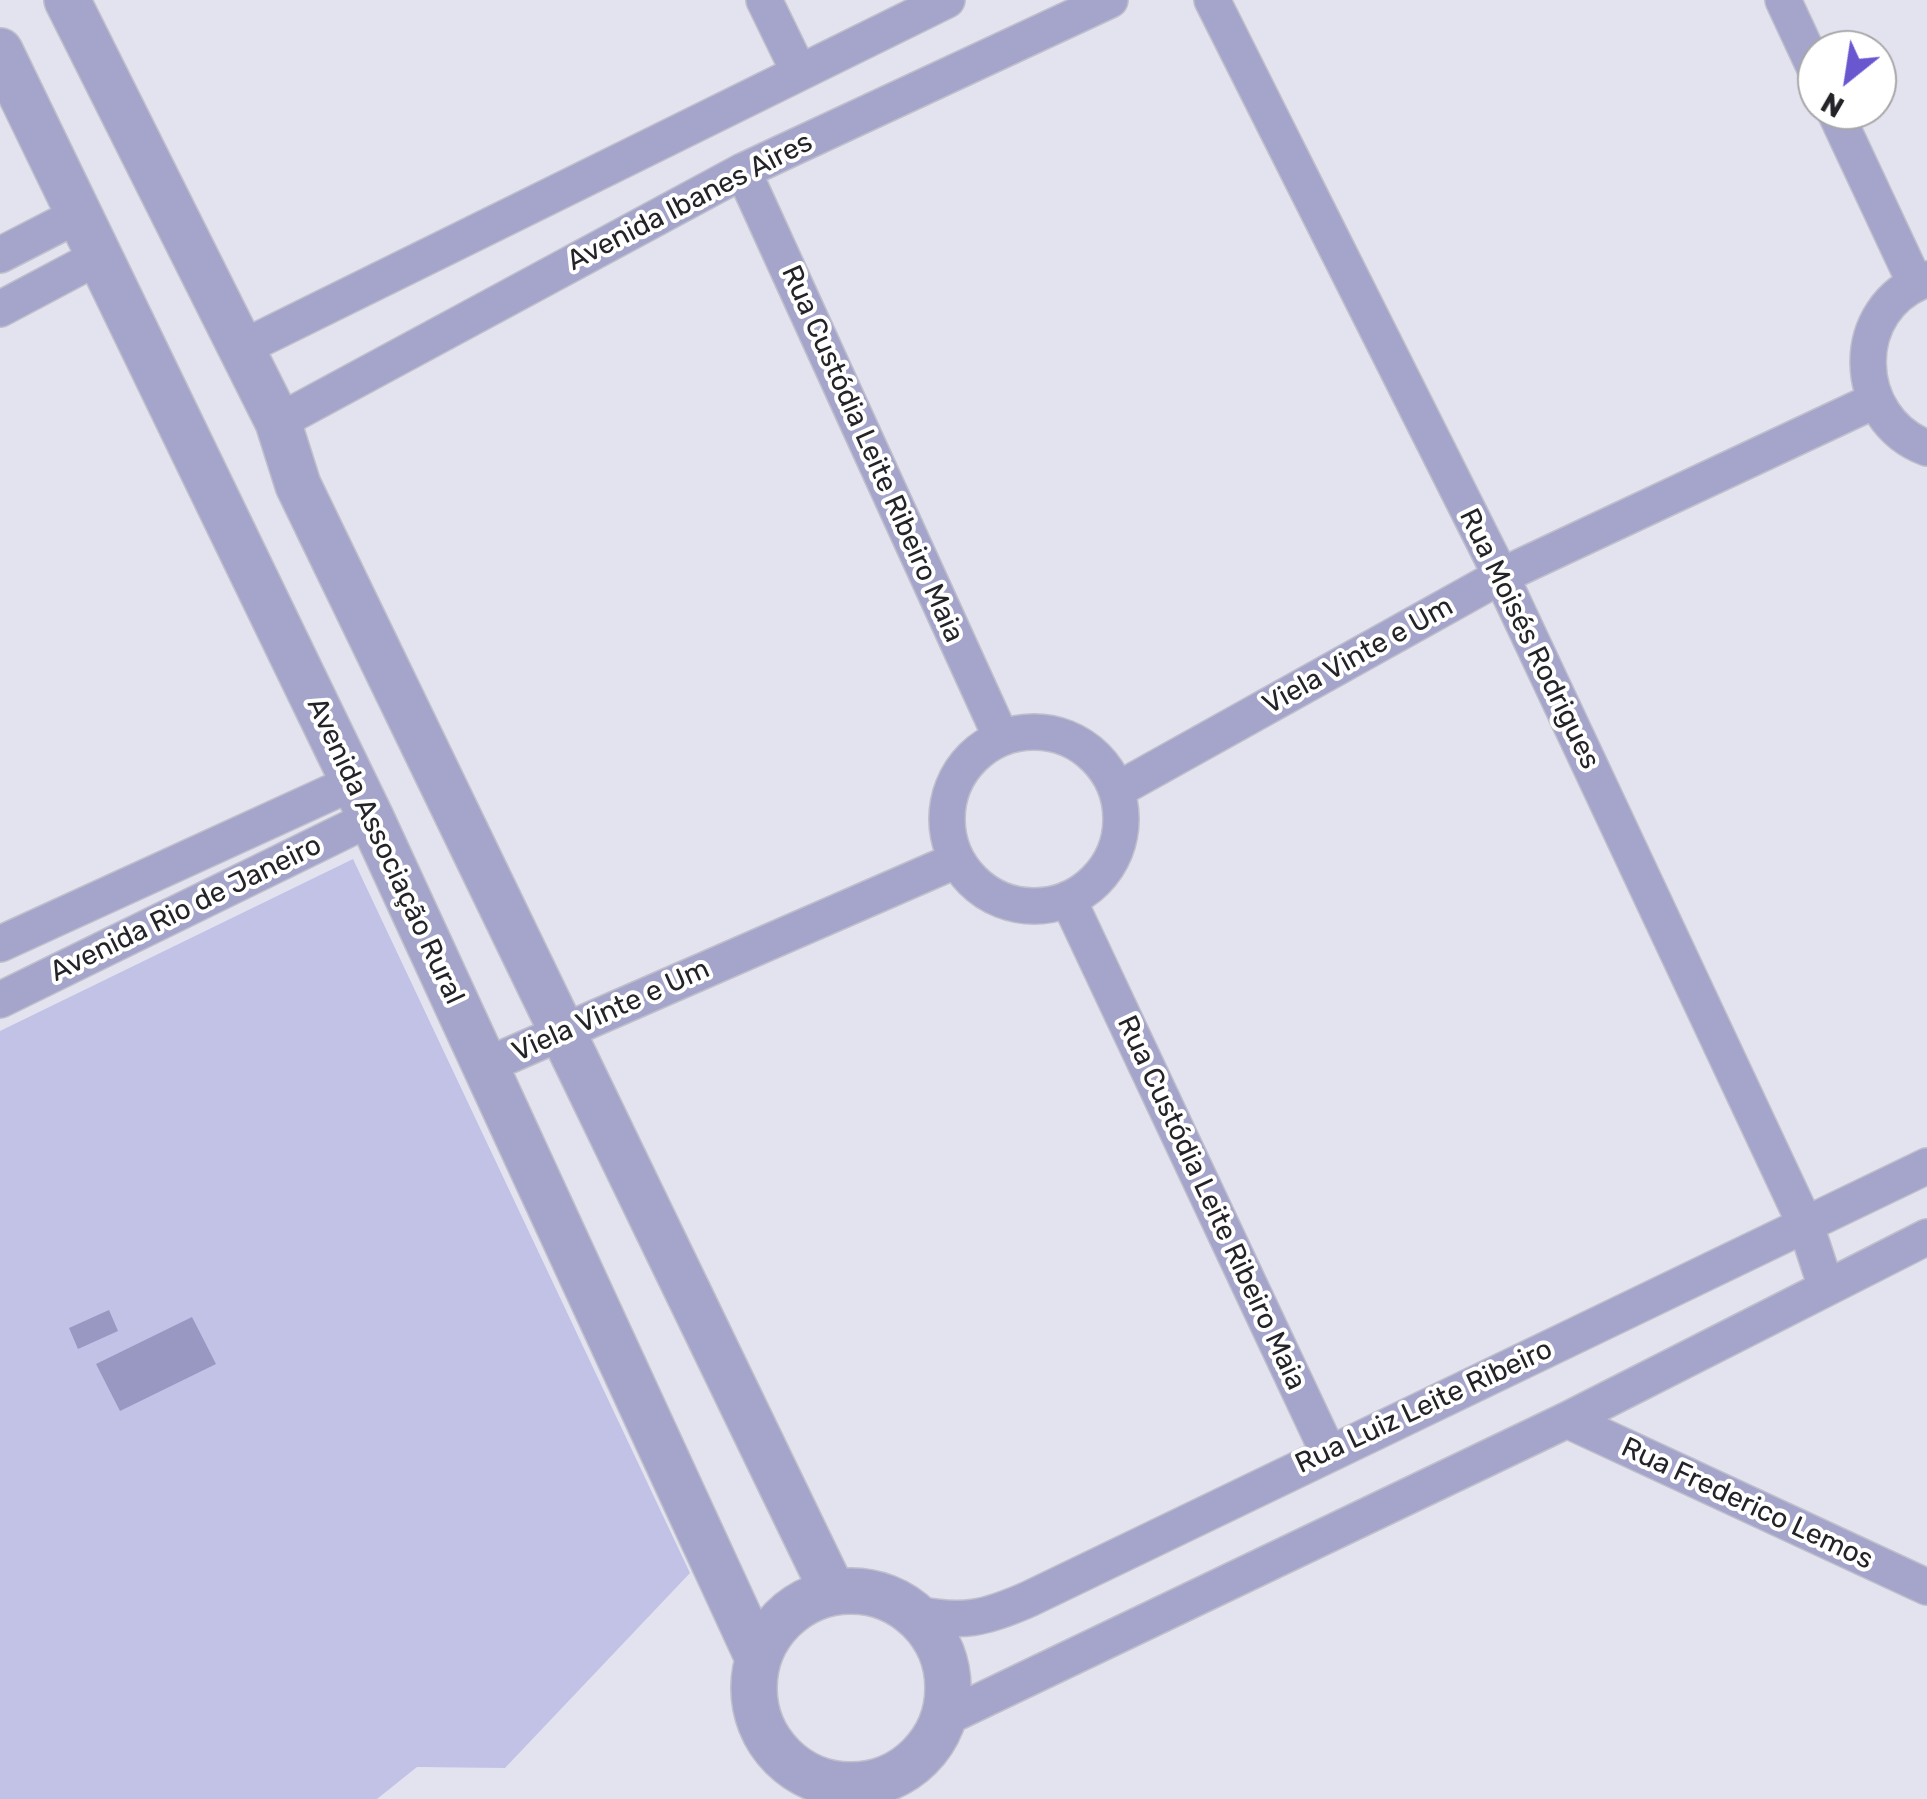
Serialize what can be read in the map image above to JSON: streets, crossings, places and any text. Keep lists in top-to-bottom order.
{
  "streets": {
    "street": [
      "Avenida Ibanes Aires",
      "Rua Custódia Leite Ribeiro Maia",
      "Rua Moisés Rodrigues",
      "Viela Vinte e Um",
      "Avenida Associação Rural",
      "Avenida Rio de Janeiro",
      "Rua Luiz Leite Ribeiro",
      "Rua Frederico Lemos"
    ]
  },
  "crossings": [
    ["Avenida Ibanes Aires", "Rua Custódia Leite Ribeiro Maia"],
    ["Rua Custódia Leite Ribeiro Maia", "Viela Vinte e Um"],
    ["Rua Custódia Leite Ribeiro Maia", "Rua Luiz Leite Ribeiro"],
    ["Rua Moisés Rodrigues", "Viela Vinte e Um"],
    ["Rua Moisés Rodrigues", "Rua Luiz Leite Ribeiro"],
    ["Viela Vinte e Um", "Avenida Associação Rural"],
    ["Avenida Associação Rural", "Avenida Rio de Janeiro"],
    ["Avenida Associação Rural", "Rua Luiz Leite Ribeiro"]
  ],
  "north": "bottom left"
}
